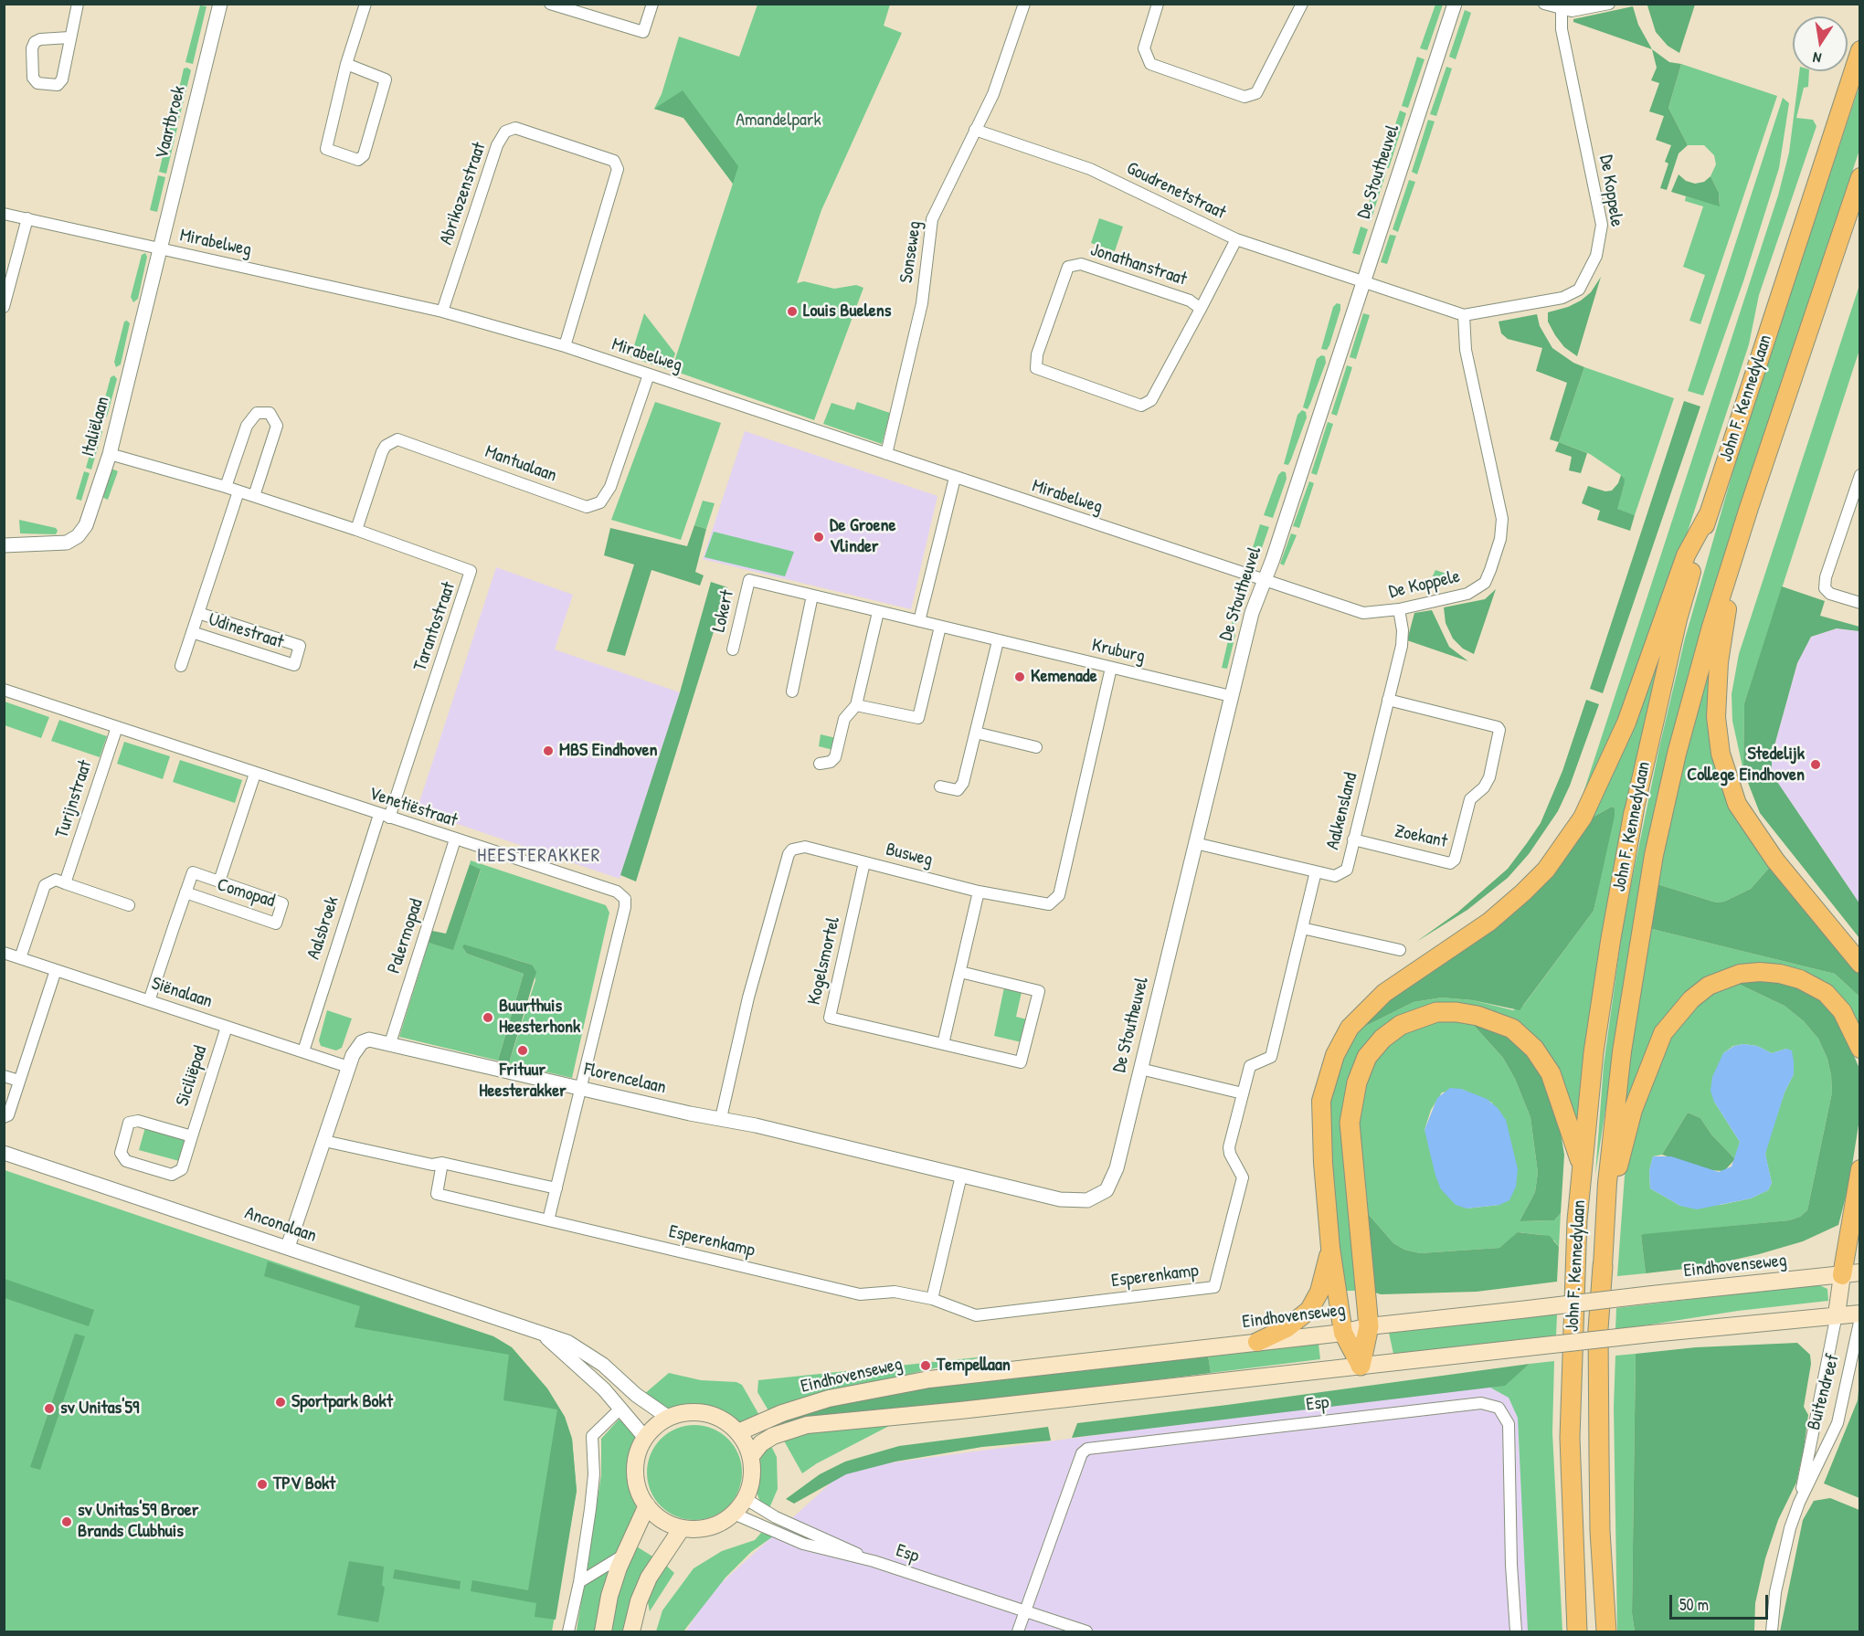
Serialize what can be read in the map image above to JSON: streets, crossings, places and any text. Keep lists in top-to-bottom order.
{
  "streets": {
    "highway": ["John F. Kennedylaan"],
    "main road": ["Eindhovenseweg"],
    "street": [
      "Vaartbroek",
      "De Stoutheuvel",
      "Goudrenetstraat",
      "De Koppele",
      "Abrikozenstraat",
      "Mirabelweg",
      "Sonseweg",
      "Jonathanstraat",
      "Italiëlaan",
      "Mantualaan",
      "Lokert",
      "Tarantostraat",
      "Udinestraat",
      "Kruburg",
      "Turijnstraat",
      "Venetiëstraat",
      "Aalkensland",
      "Zoekant",
      "Busweg",
      "Comopad",
      "Aalsbroek",
      "Palermopad",
      "Kogelsmortel",
      "Siënalaan",
      "Siciliëpad",
      "Florencelaan",
      "Anconalaan",
      "Esperenkamp",
      "Buitendreef",
      "Esp"
    ]
  },
  "crossings": [
    ["Vaartbroek", "Mirabelweg"],
    ["Vaartbroek", "Italiëlaan"],
    ["De Stoutheuvel", "Goudrenetstraat"],
    ["De Stoutheuvel", "De Koppele"],
    ["De Stoutheuvel", "Mirabelweg"],
    ["De Stoutheuvel", "Kruburg"],
    ["De Stoutheuvel", "Aalkensland"],
    ["De Stoutheuvel", "Florencelaan"],
    ["Goudrenetstraat", "De Koppele"],
    ["Goudrenetstraat", "Sonseweg"],
    ["Goudrenetstraat", "Jonathanstraat"],
    ["De Koppele", "Mirabelweg"],
    ["De Koppele", "Aalkensland"],
    ["Abrikozenstraat", "Mirabelweg"],
    ["Mirabelweg", "Sonseweg"],
    ["Mirabelweg", "Italiëlaan"],
    ["Mirabelweg", "Mantualaan"],
    ["Italiëlaan", "Tarantostraat"],
    ["Mantualaan", "Tarantostraat"],
    ["Lokert", "Kruburg"],
    ["Tarantostraat", "Udinestraat"],
    ["Tarantostraat", "Venetiëstraat"],
    ["Tarantostraat", "Aalsbroek"],
    ["Kruburg", "Busweg"],
    ["Turijnstraat", "Venetiëstraat"],
    ["Venetiëstraat", "Comopad"],
    ["Venetiëstraat", "Aalsbroek"],
    ["Venetiëstraat", "Palermopad"],
    ["Venetiëstraat", "Florencelaan"],
    ["Aalkensland", "Zoekant"],
    ["Aalkensland", "Esperenkamp"],
    ["Busweg", "Kogelsmortel"],
    ["Busweg", "Florencelaan"],
    ["Comopad", "Siënalaan"],
    ["Aalsbroek", "Siënalaan"],
    ["Palermopad", "Florencelaan"],
    ["Siënalaan", "Siciliëpad"],
    ["Siënalaan", "Florencelaan"],
    ["Florencelaan", "Anconalaan"],
    ["Anconalaan", "Eindhovenseweg"],
    ["Anconalaan", "Esp"],
    ["Eindhovenseweg", "Esp"]
  ],
  "districts": ["HEESTERAKKER"],
  "parks": ["Amandelpark"],
  "places": [
    "Louis Buelens",
    "De Groene Vlinder",
    "Kemenade",
    "MBS Eindhoven",
    "Stedelijk College Eindhoven",
    "Buurthuis Heesterhonk",
    "Frituur Heesterakker",
    "Tempellaan",
    "Sportpark Bokt",
    "sv Unitas'59",
    "TPV Bokt",
    "sv Unitas'59 Broer Brands Clubhuis"
  ],
  "scale_bar": "50 m",
  "north": "bottom"
}
